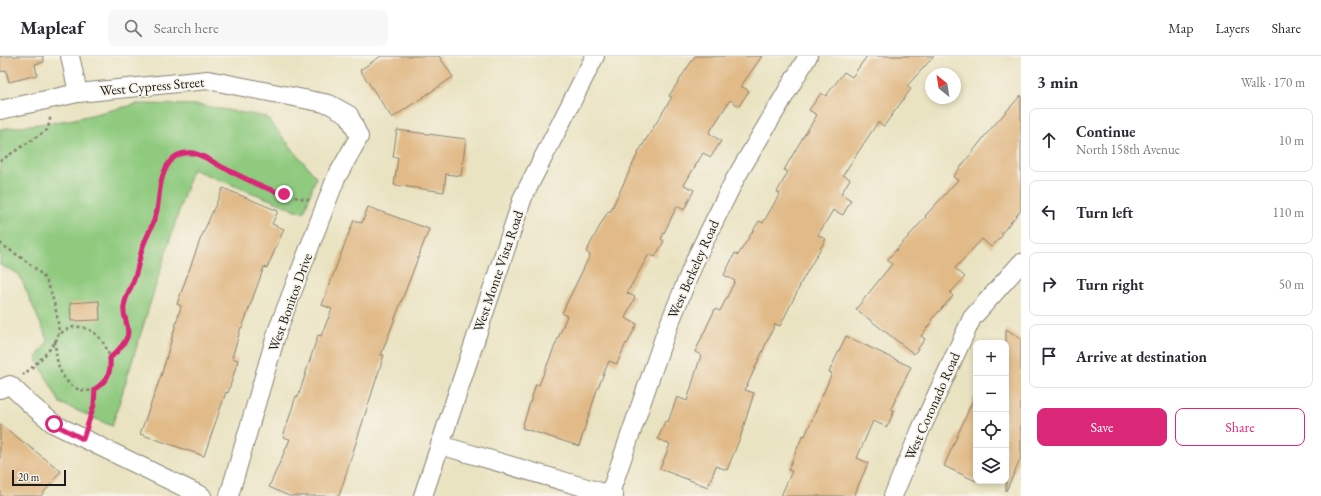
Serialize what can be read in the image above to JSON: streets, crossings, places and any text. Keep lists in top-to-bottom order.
{
  "streets": {
    "street": [
      "West Cypress Street",
      "West Berkeley Road",
      "West Monte Vista Road",
      "West Bonitos Drive",
      "West Coronado Road"
    ]
  },
  "crossings": [
    ["West Cypress Street", "West Bonitos Drive"]
  ],
  "scale_bar": "20 m",
  "north": "top left",
  "page": {
    "header": "Mapleaf",
    "search": "Search here",
    "nav": ["Map", "Layers", "Share"],
    "heading": ["3 min", "Walk · 170 m"],
    "list": [
      ["Continue", "North 158th Avenue", "10 m"],
      ["Turn left", "110 m"],
      ["Turn right", "50 m"],
      "Arrive at destination"
    ],
    "map_buttons": ["+", "−"],
    "buttons": ["Save", "Share"],
    "scale": "20 m"
  }
}
